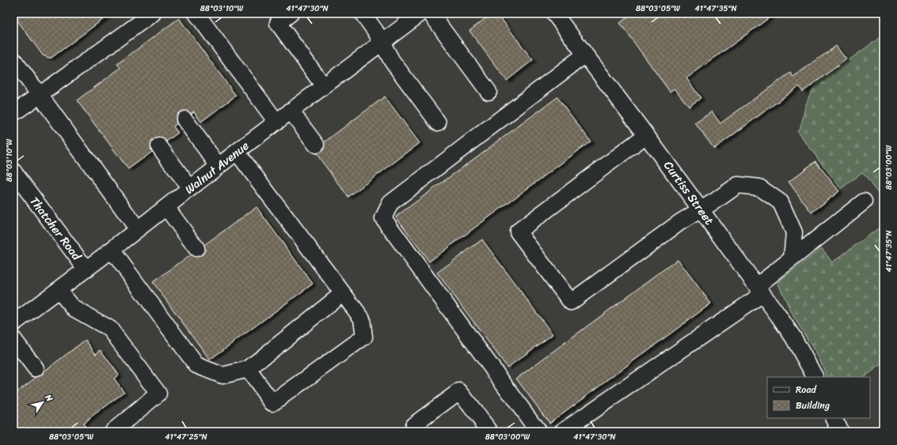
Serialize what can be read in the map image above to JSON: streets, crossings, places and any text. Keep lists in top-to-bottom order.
{
  "streets": {
    "street": ["Walnut Avenue", "Curtiss Street", "Thatcher Road"]
  },
  "crossings": [
    ["Walnut Avenue", "Thatcher Road"]
  ],
  "legend": ["Road", "Building"],
  "north": "top right",
  "coordinates": [
    "88°03'10\"W",
    "41°47'30\"N",
    "88°03'05\"W",
    "41°47'35\"N",
    "88°03'00\"W",
    "41°47'25\"N"
  ]
}
